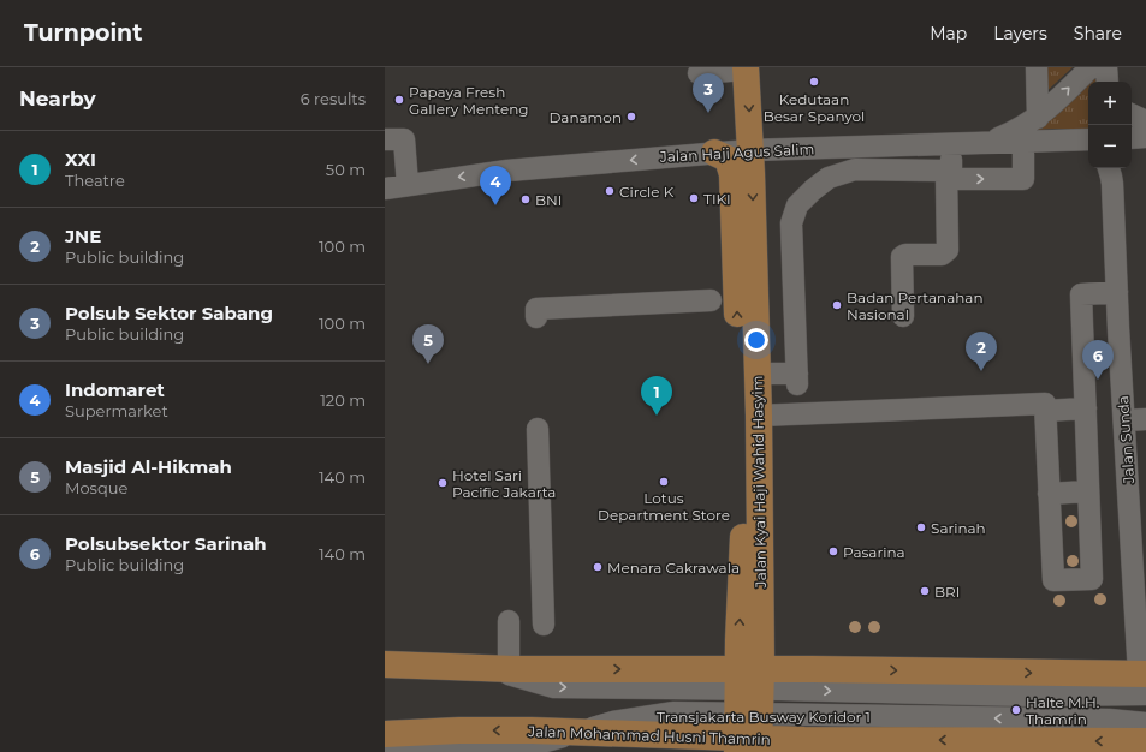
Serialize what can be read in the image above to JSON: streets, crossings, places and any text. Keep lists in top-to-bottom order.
{
  "streets": {
    "main road": ["Jalan Kyai Haji Wahid Hasyim", "Jalan Mohammad Husni Thamrin"],
    "street": ["Jalan Haji Agus Salim", "Jalan Sunda", "Transjakarta Busway Koridor 1"]
  },
  "crossings": [
    ["Jalan Haji Agus Salim", "Jalan Kyai Haji Wahid Hasyim"],
    ["Jalan Sunda", "Jalan Mohammad Husni Thamrin"],
    ["Jalan Kyai Haji Wahid Hasyim", "Transjakarta Busway Koridor 1"],
    ["Jalan Kyai Haji Wahid Hasyim", "Jalan Mohammad Husni Thamrin"],
    ["Transjakarta Busway Koridor 1", "Jalan Mohammad Husni Thamrin"]
  ],
  "one_way": ["Transjakarta Busway Koridor 1"],
  "places": [
    "Kedutaan Besar Spanyol",
    "Papaya Fresh Gallery Menteng",
    "Danamon",
    "Circle K",
    "TIKI",
    "BNI",
    "Badan Pertanahan Nasional",
    "Lotus Department Store",
    "Hotel Sari Pacific Jakarta",
    "Sarinah",
    "Pasarina",
    "Menara Cakrawala",
    "BRI",
    "Halte M.H. Thamrin"
  ],
  "page": {
    "header": "Turnpoint",
    "nav": ["Map", "Layers", "Share"],
    "heading": ["Nearby", "6 results"],
    "pins": [
      "3",
      "4",
      "5",
      "2",
      "6",
      "1"
    ],
    "map_buttons": ["+", "−"],
    "list": [
      {
        "mark": "1",
        "name": "XXI",
        "note": "Theatre",
        "value": "50 m"
      },
      {
        "mark": "2",
        "name": "JNE",
        "note": "Public building",
        "value": "100 m"
      },
      {
        "mark": "3",
        "name": "Polsub Sektor Sabang",
        "note": "Public building",
        "value": "100 m"
      },
      {
        "mark": "4",
        "name": "Indomaret",
        "note": "Supermarket",
        "value": "120 m"
      },
      {
        "mark": "5",
        "name": "Masjid Al-Hikmah",
        "note": "Mosque",
        "value": "140 m"
      },
      {
        "mark": "6",
        "name": "Polsubsektor Sarinah",
        "note": "Public building",
        "value": "140 m"
      }
    ]
  }
}
